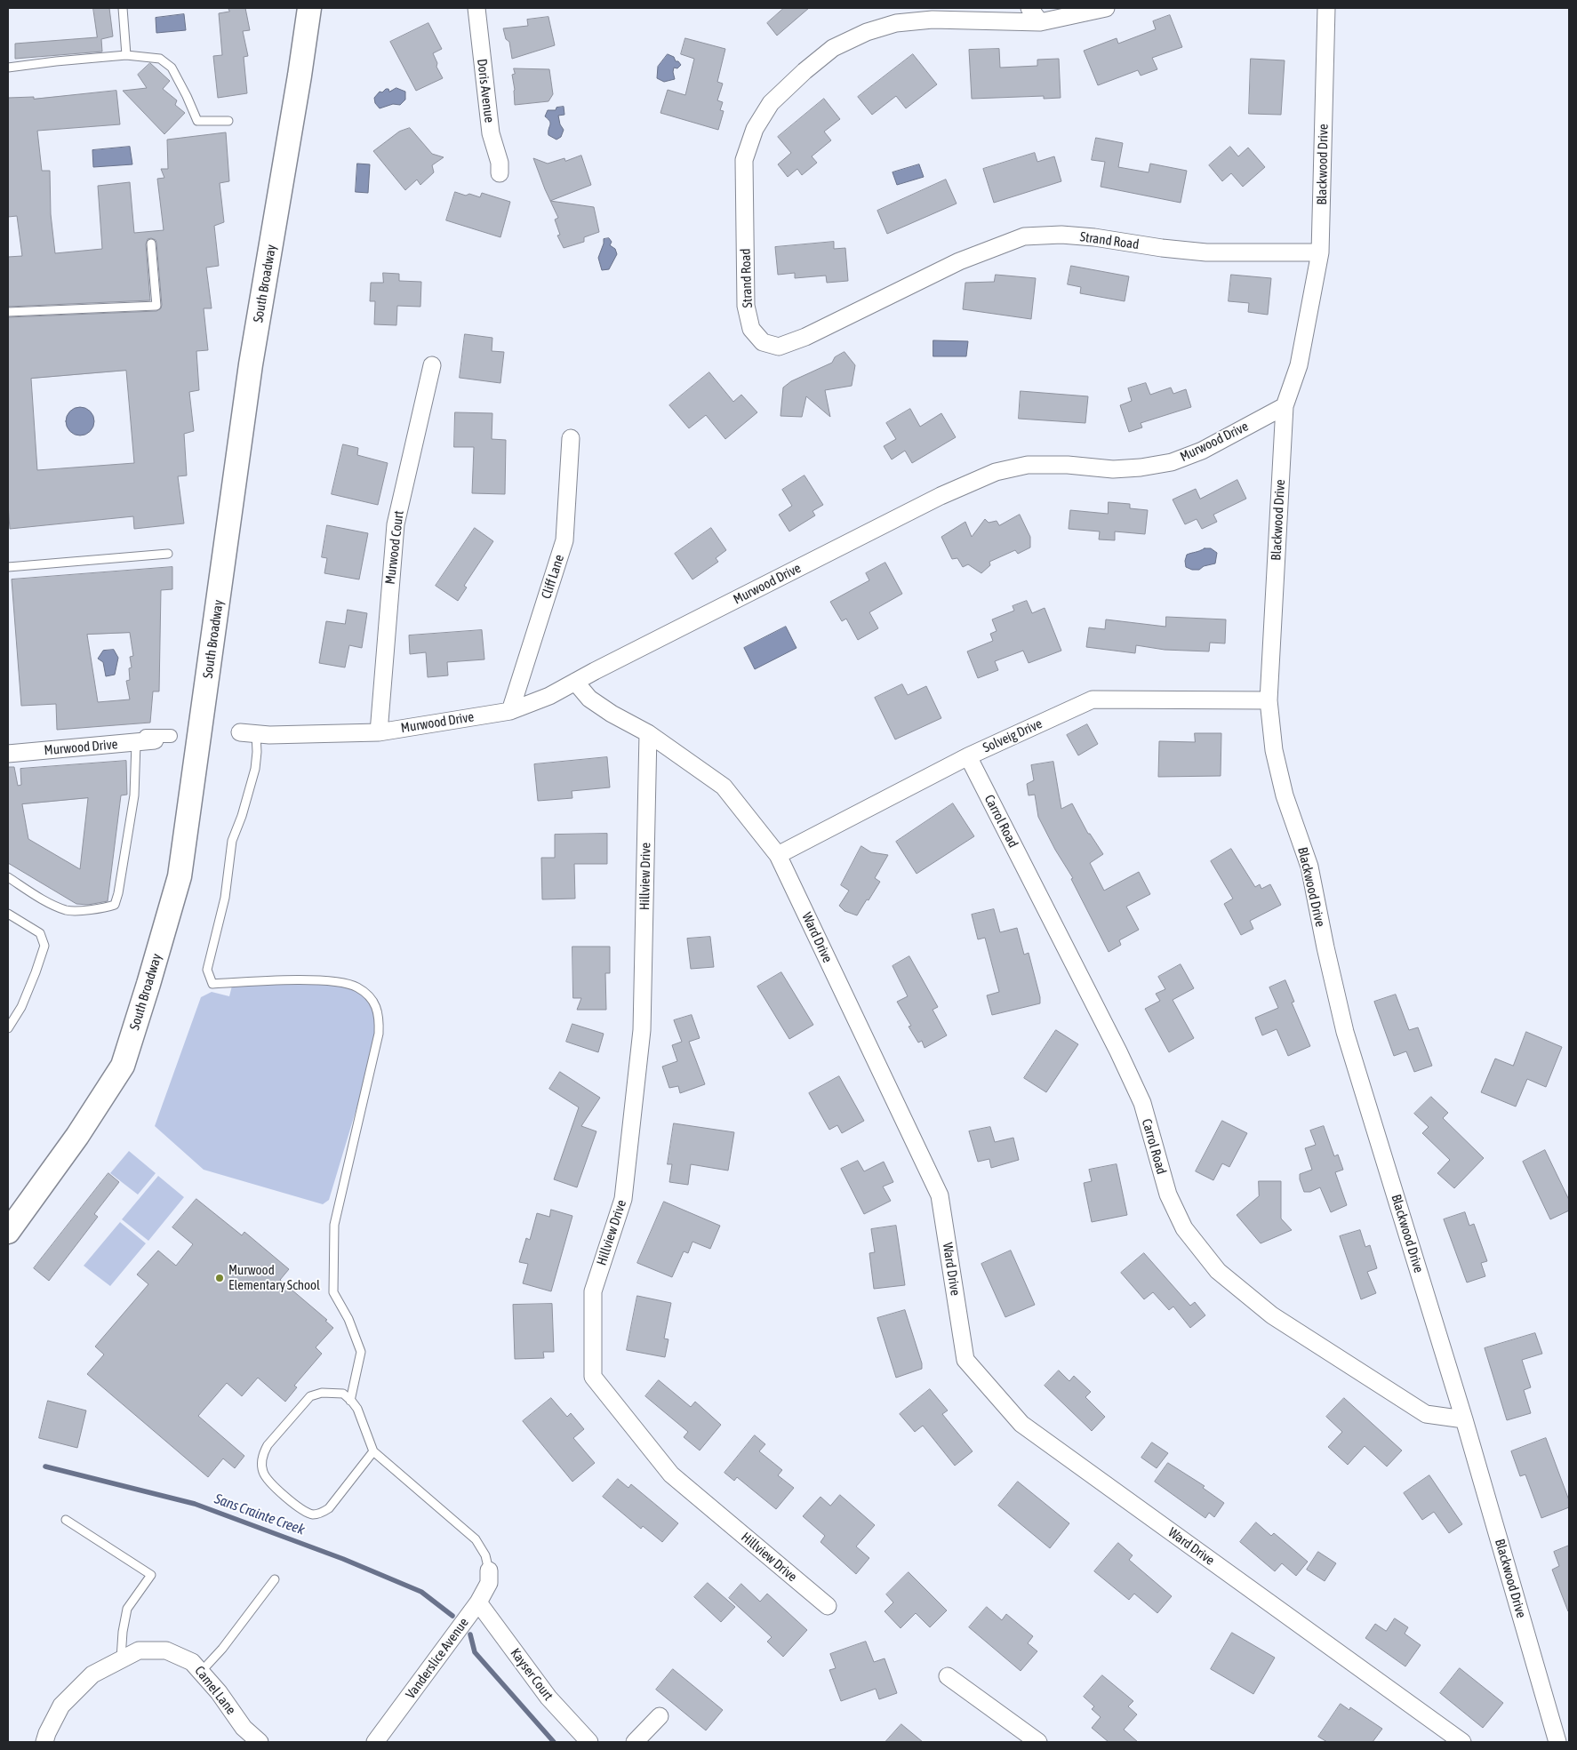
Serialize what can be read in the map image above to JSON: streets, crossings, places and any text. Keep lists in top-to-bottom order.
{
  "streets": {
    "main road": ["South Broadway"],
    "street": [
      "Doris Avenue",
      "Blackwood Drive",
      "Strand Road",
      "Murwood Drive",
      "Murwood Court",
      "Cliff Lane",
      "Solveig Drive",
      "Carrol Road",
      "Hillview Drive",
      "Ward Drive",
      "Vanderslice Avenue",
      "Kayser Court",
      "Camel Lane"
    ]
  },
  "crossings": [
    ["Blackwood Drive", "Strand Road"],
    ["Blackwood Drive", "Murwood Drive"],
    ["Blackwood Drive", "Solveig Drive"],
    ["Blackwood Drive", "Carrol Road"],
    ["Murwood Drive", "Murwood Court"],
    ["Murwood Drive", "Cliff Lane"],
    ["Murwood Drive", "Ward Drive"],
    ["Solveig Drive", "Carrol Road"],
    ["Solveig Drive", "Ward Drive"],
    ["Hillview Drive", "Ward Drive"],
    ["Vanderslice Avenue", "Kayser Court"]
  ],
  "water": ["Sans Crainte Creek"],
  "places": ["Murwood Elementary School"]
}
